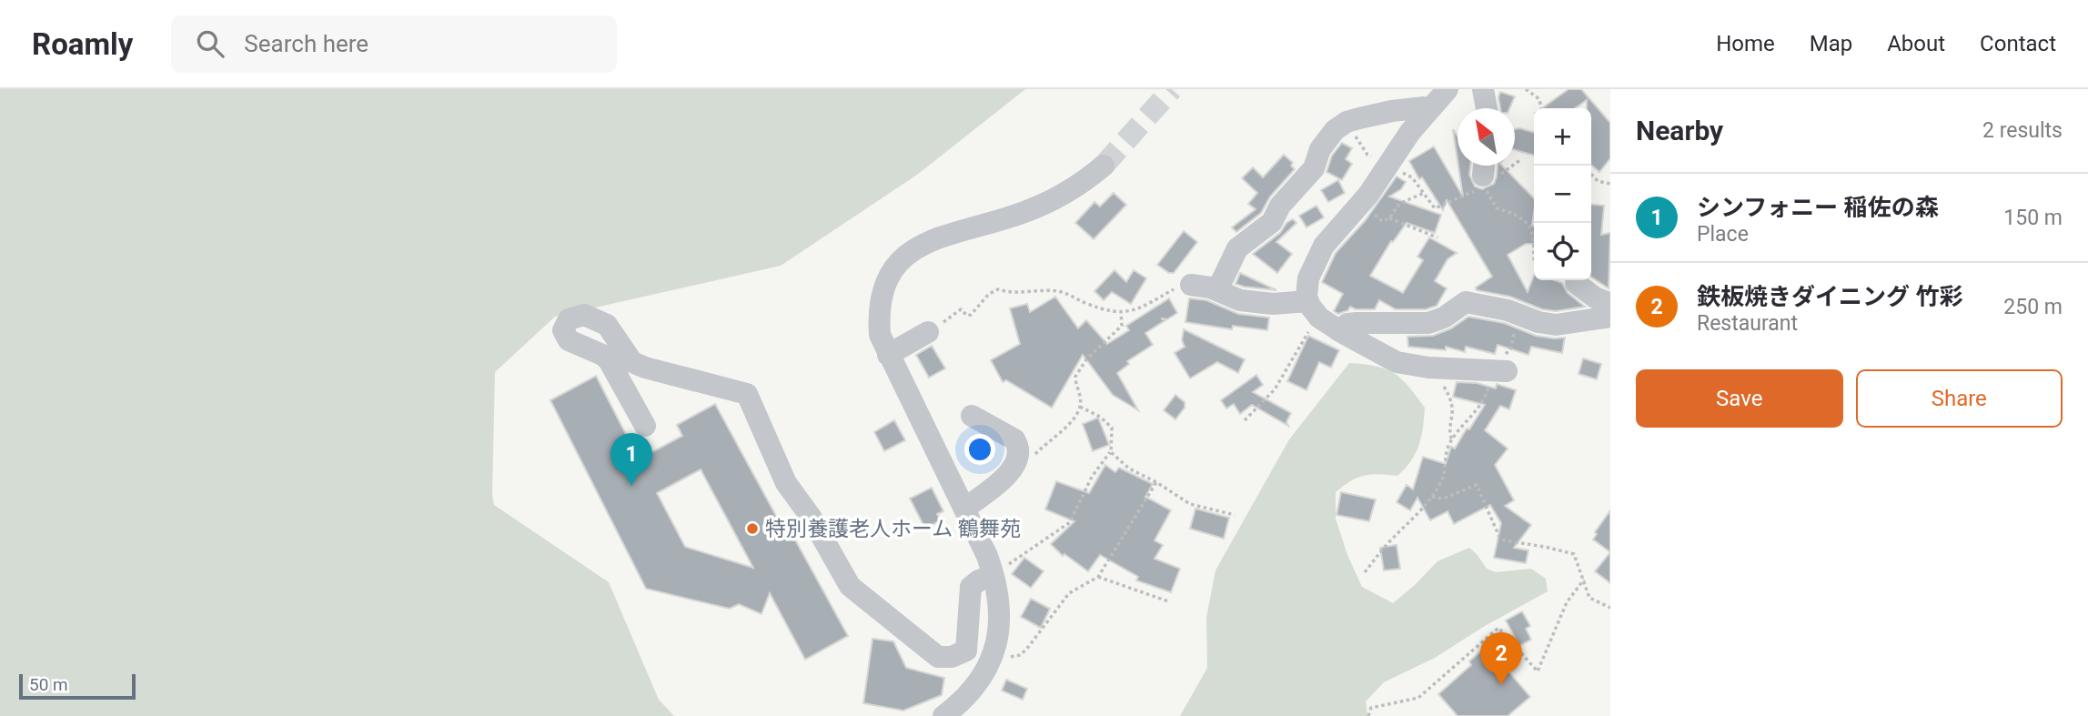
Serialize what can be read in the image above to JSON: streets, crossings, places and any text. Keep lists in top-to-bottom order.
{
  "places": ["特別養護老人ホーム 鶴舞苑"],
  "scale_bar": "50 m",
  "north": "top left",
  "page": {
    "header": "Roamly",
    "search": "Search here",
    "nav": [
      "Home",
      "Map",
      "About",
      "Contact"
    ],
    "heading": ["Nearby", "2 results"],
    "map_buttons": ["+", "−"],
    "list": [
      {
        "mark": "1",
        "name": "シンフォニー 稲佐の森",
        "note": "Place",
        "value": "150 m"
      },
      {
        "mark": "2",
        "name": "鉄板焼きダイニング 竹彩",
        "note": "Restaurant",
        "value": "250 m"
      }
    ],
    "buttons": ["Save", "Share"],
    "pins": ["1", "2"],
    "scale": "50 m"
  }
}
